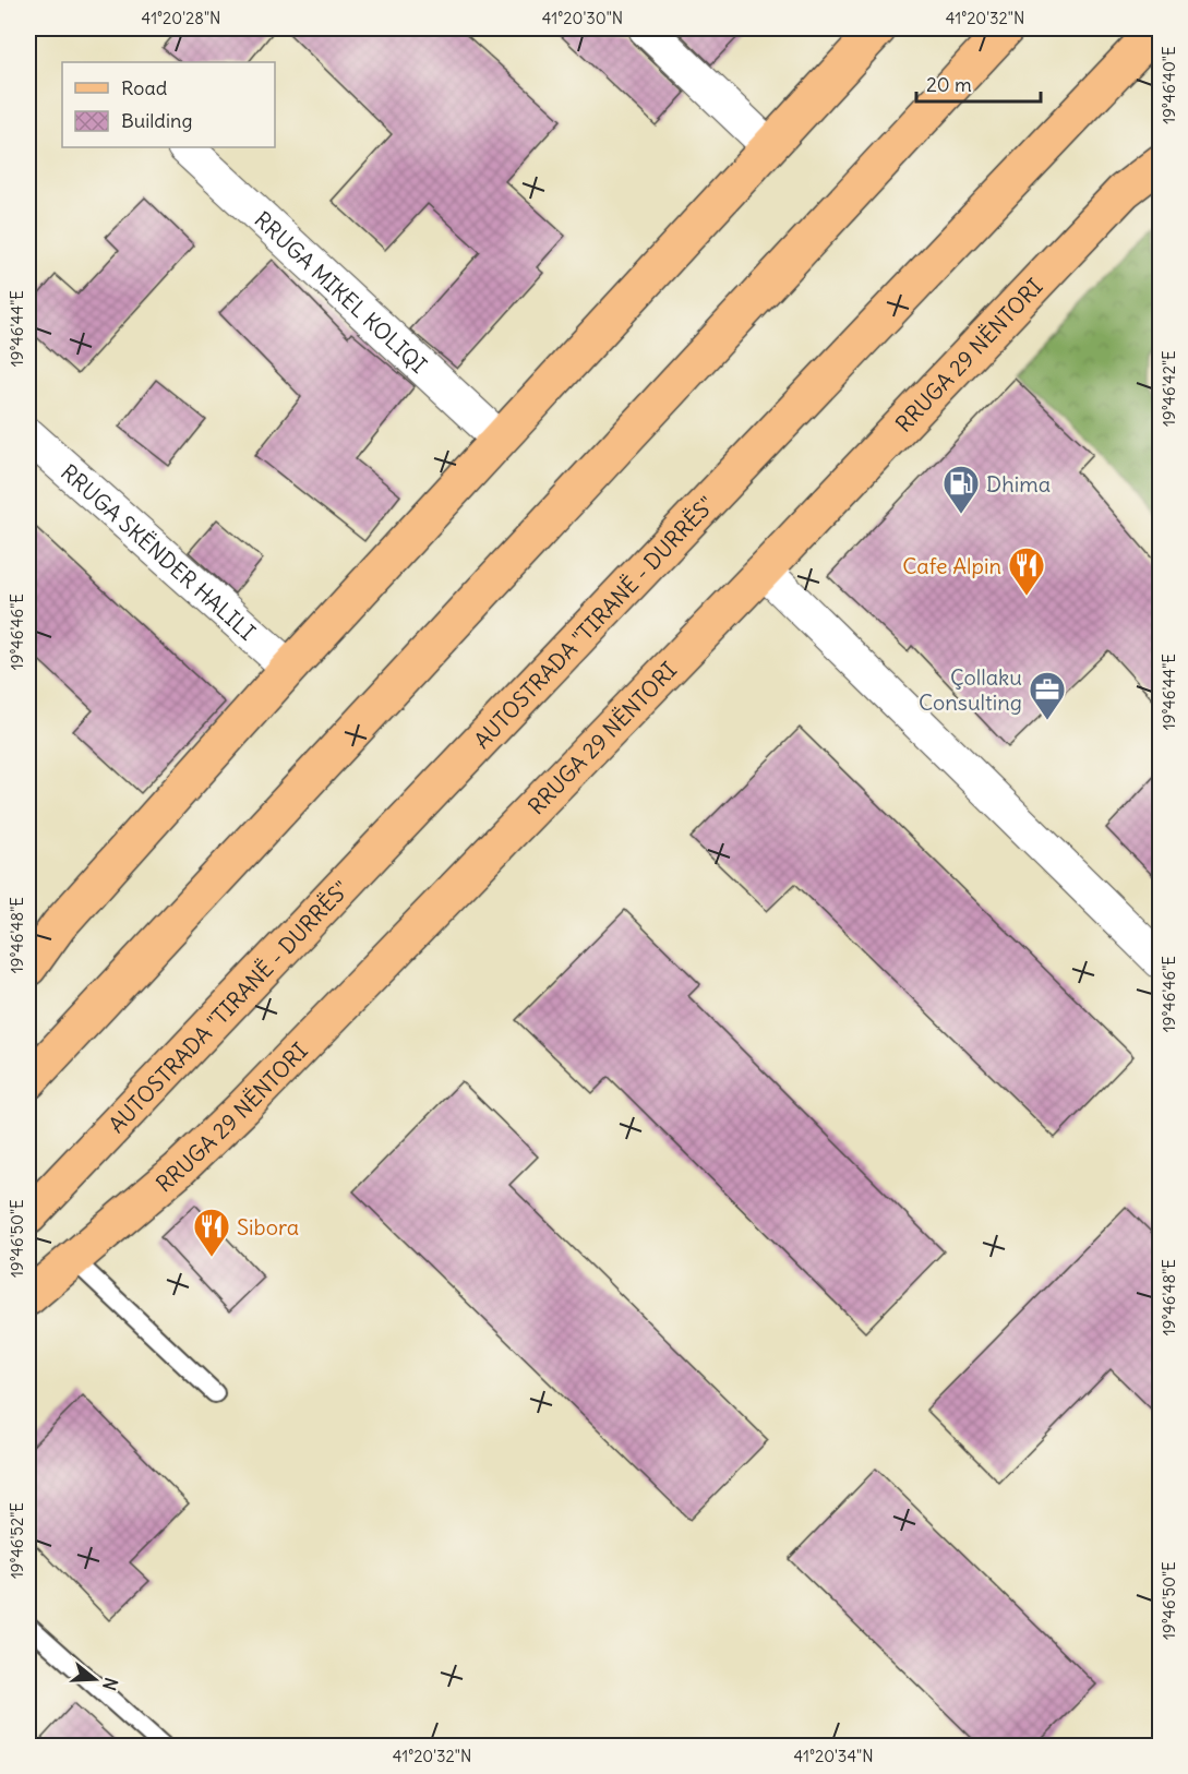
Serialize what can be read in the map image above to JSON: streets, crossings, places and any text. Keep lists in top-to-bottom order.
{
  "streets": {
    "main road": ["RRUGA 29 NËNTORI", "AUTOSTRADA \"TIRANË - DURRËS\""],
    "street": ["RRUGA MIKEL KOLIQI", "RRUGA SKËNDER HALILI"]
  },
  "places": {
    "fuel station": ["Dhima"],
    "restaurant": ["Cafe Alpin", "Sibora"],
    "office": ["Çollaku Consulting"]
  },
  "legend": ["Road", "Building"],
  "scale_bar": "20 m",
  "north": "right",
  "coordinates": [
    "41°20'28\"N",
    "41°20'30\"N",
    "41°20'32\"N",
    "19°46'40\"E",
    "19°46'44\"E",
    "19°46'42\"E",
    "19°46'46\"E",
    "19°46'48\"E",
    "19°46'50\"E",
    "19°46'52\"E",
    "41°20'34\"N"
  ]
}
